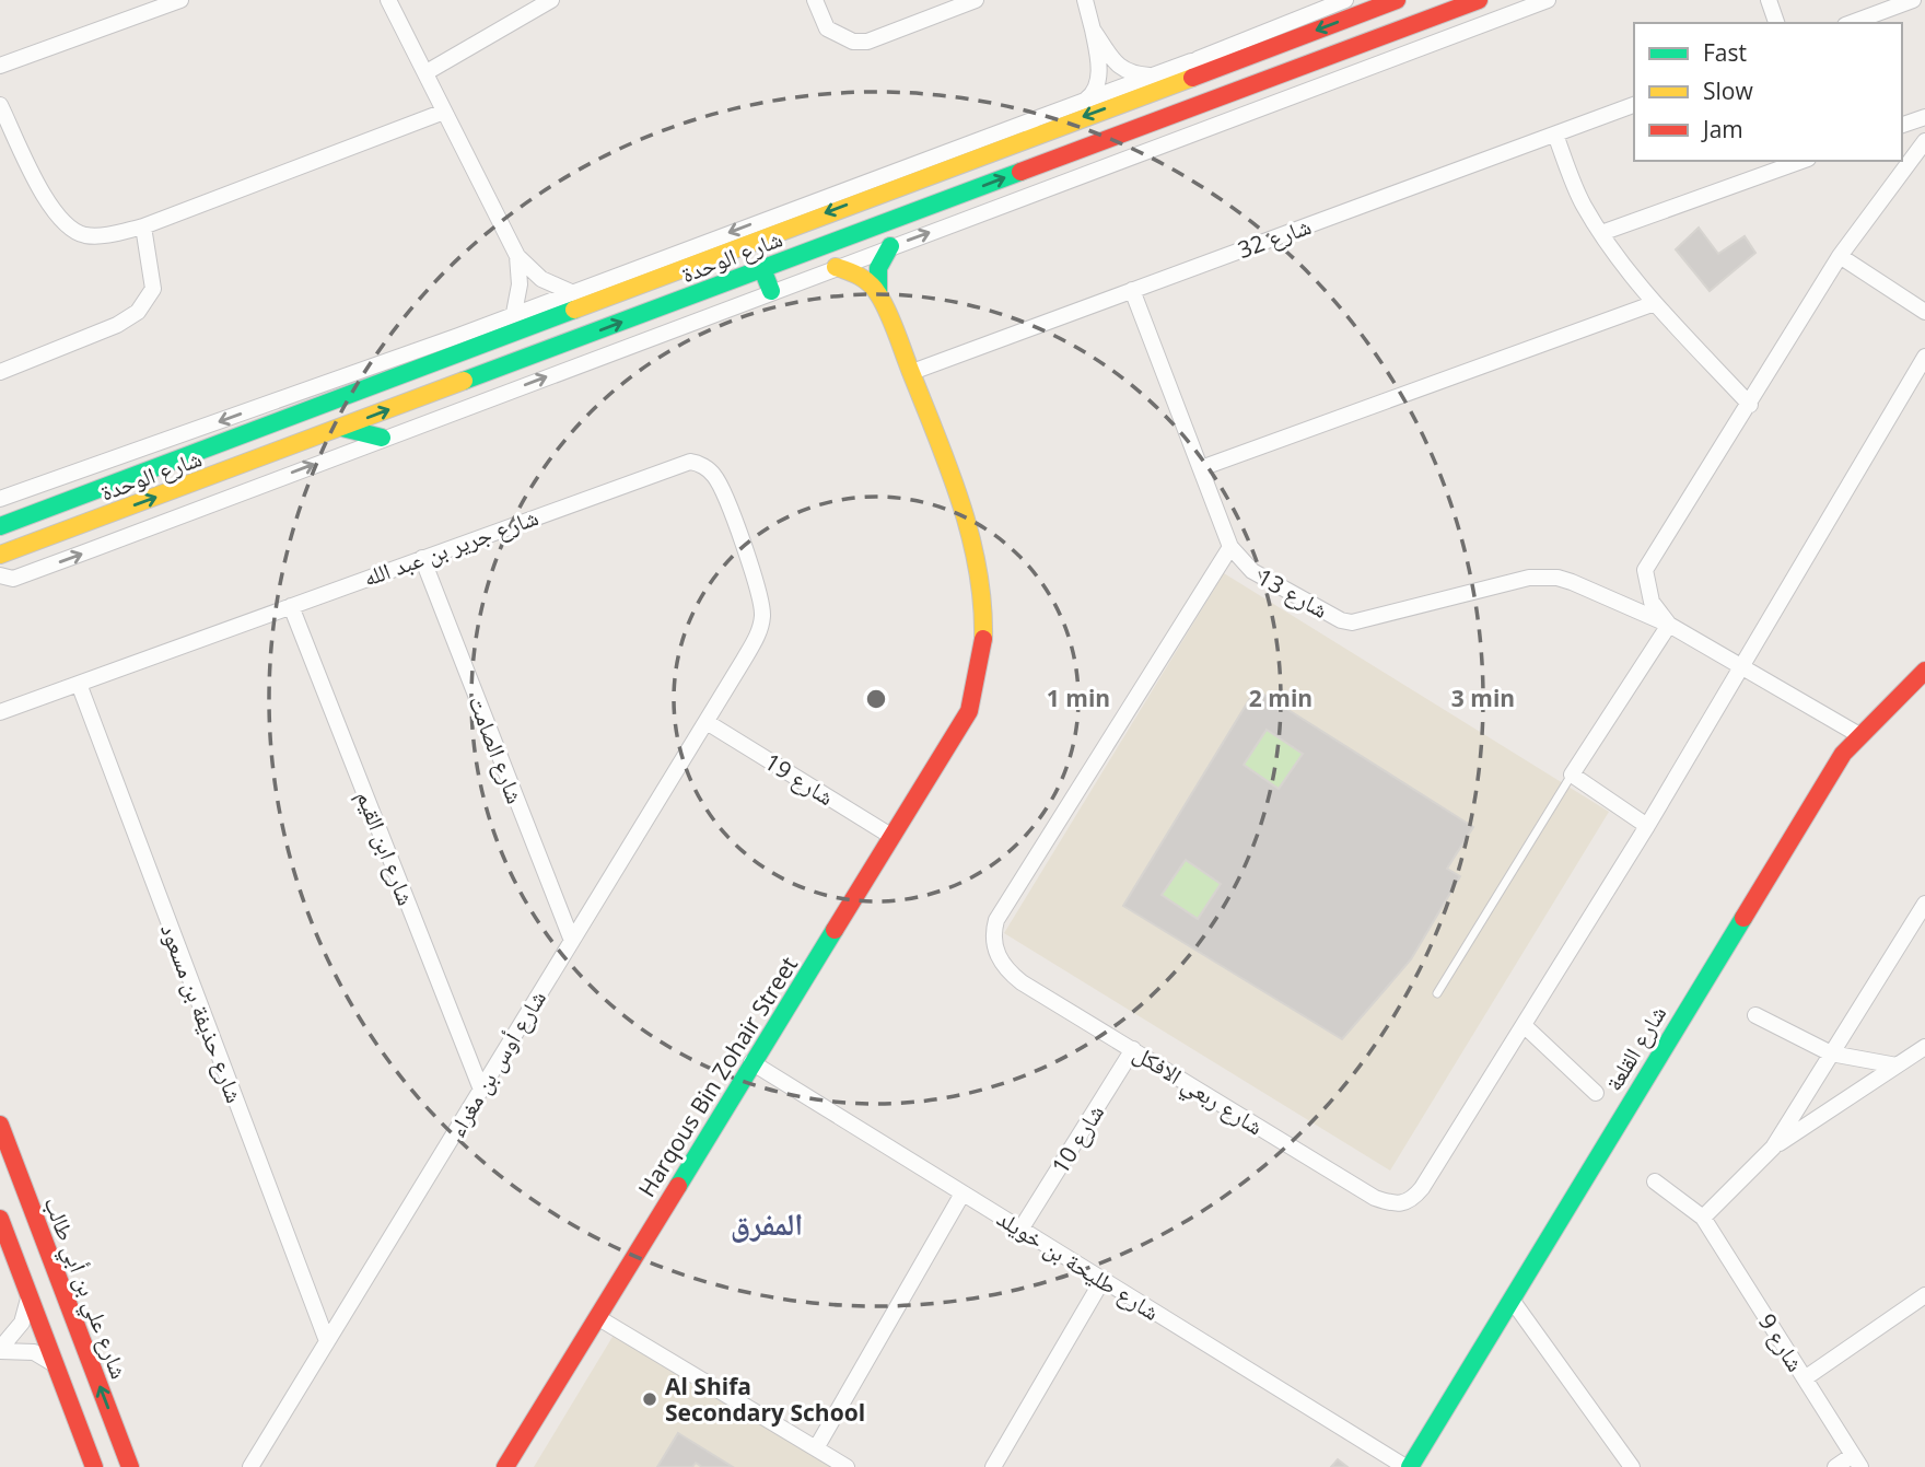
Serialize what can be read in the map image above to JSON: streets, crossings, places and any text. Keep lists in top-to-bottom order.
{
  "streets": {
    "main road": [
      "شارع الوحدة",
      "شارع القلعة",
      "Harqous Bin Zohair Street",
      "شارع علي بن أبي طالب"
    ],
    "street": [
      "شارع 32",
      "شارع جرير بن عبد الله",
      "شارع 13",
      "شارع الصامت",
      "شارع 19",
      "شارع ابن القيم",
      "شارع حذيفة بن مسعود",
      "شارع أوس بن مغراء",
      "شارع ربعي الافكل",
      "شارع 10",
      "شارع طليحة بن خويلد",
      "شارع 9"
    ]
  },
  "crossings": [
    ["شارع 32", "شارع 13"],
    ["شارع 32", "Harqous Bin Zohair Street"],
    ["شارع جرير بن عبد الله", "شارع الصامت"],
    ["شارع جرير بن عبد الله", "شارع ابن القيم"],
    ["شارع جرير بن عبد الله", "شارع حذيفة بن مسعود"],
    ["شارع جرير بن عبد الله", "شارع أوس بن مغراء"],
    ["شارع 13", "شارع القلعة"],
    ["شارع 13", "شارع ربعي الافكل"],
    ["شارع الصامت", "شارع أوس بن مغراء"],
    ["شارع 19", "شارع أوس بن مغراء"],
    ["شارع 19", "Harqous Bin Zohair Street"],
    ["شارع ابن القيم", "شارع أوس بن مغراء"],
    ["شارع حذيفة بن مسعود", "شارع أوس بن مغراء"],
    ["شارع القلعة", "شارع طليحة بن خويلد"],
    ["Harqous Bin Zohair Street", "شارع طليحة بن خويلد"],
    ["شارع ربعي الافكل", "شارع 10"],
    ["شارع 10", "شارع طليحة بن خويلد"]
  ],
  "districts": ["المفرق"],
  "places": ["Al Shifa Secondary School"],
  "legend": ["Fast", "Slow", "Jam"],
  "rings": ["1 min", "2 min", "3 min"]
}
